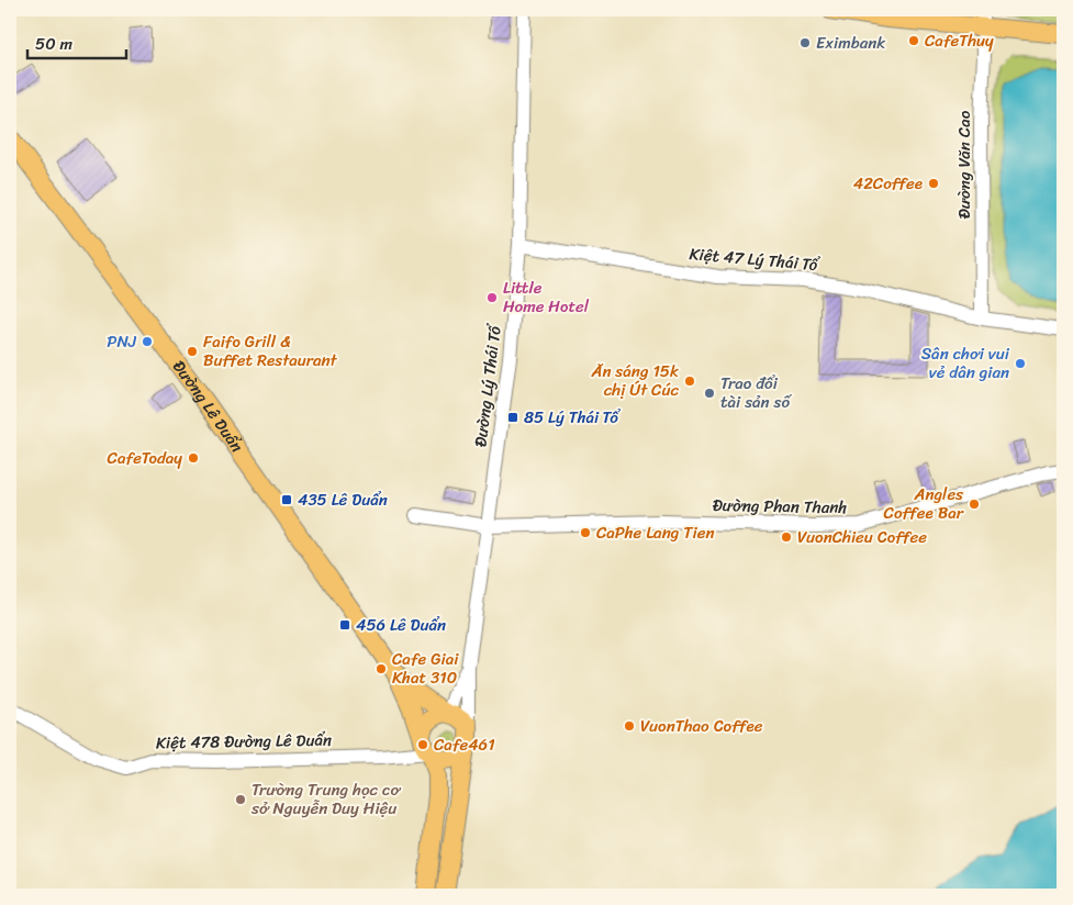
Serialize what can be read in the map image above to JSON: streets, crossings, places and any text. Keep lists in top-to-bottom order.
{
  "streets": {
    "main road": ["Đường Lê Duẩn"],
    "street": [
      "Đường Văn Cao",
      "Kiệt 47 Lý Thái Tổ",
      "Đường Lý Thái Tổ",
      "Đường Phan Thanh",
      "Kiệt 478 Đường Lê Duẩn"
    ]
  },
  "crossings": [
    ["Đường Văn Cao", "Kiệt 47 Lý Thái Tổ"],
    ["Kiệt 47 Lý Thái Tổ", "Đường Lý Thái Tổ"],
    ["Đường Lý Thái Tổ", "Đường Lê Duẩn"],
    ["Đường Lý Thái Tổ", "Đường Phan Thanh"],
    ["Đường Lý Thái Tổ", "Kiệt 478 Đường Lê Duẩn"],
    ["Đường Lê Duẩn", "Kiệt 478 Đường Lê Duẩn"]
  ],
  "places": {
    "other": [
      "CafeThuy",
      "Eximbank",
      "42Coffee",
      "Little Home Hotel",
      "PNJ",
      "Faifo Grill & Buffet Restaurant",
      "Sân chơi vui vẻ dân gian",
      "Ăn sáng 15k chị Út Cúc",
      "Trao đổi tài sản số",
      "CafeToday",
      "Angles Coffee Bar",
      "CaPhe Lang Tien",
      "VuonChieu Coffee",
      "Cafe Giai Khat 310",
      "VuonThao Coffee",
      "Cafe461",
      "Trường Trung học cơ sở Nguyễn Duy Hiệu"
    ],
    "transit": ["85 Lý Thái Tổ", "435 Lê Duẩn", "456 Lê Duẩn"]
  },
  "scale_bar": "50 m"
}
